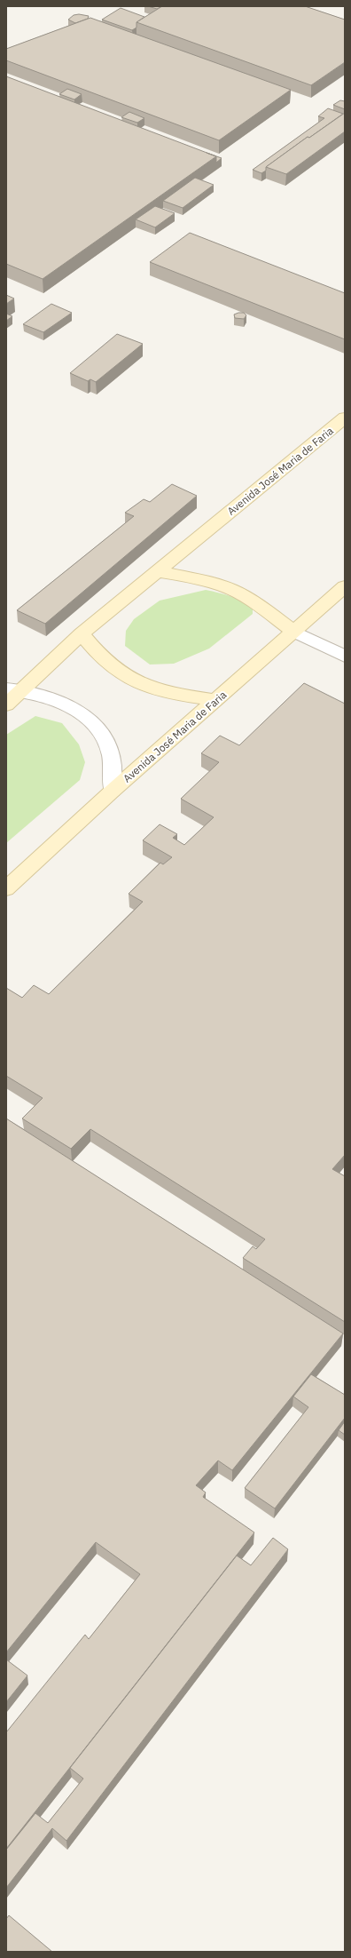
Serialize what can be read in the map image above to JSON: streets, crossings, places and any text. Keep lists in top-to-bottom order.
{
  "streets": {
    "street": ["Avenida José Maria de Faria"]
  }
}
